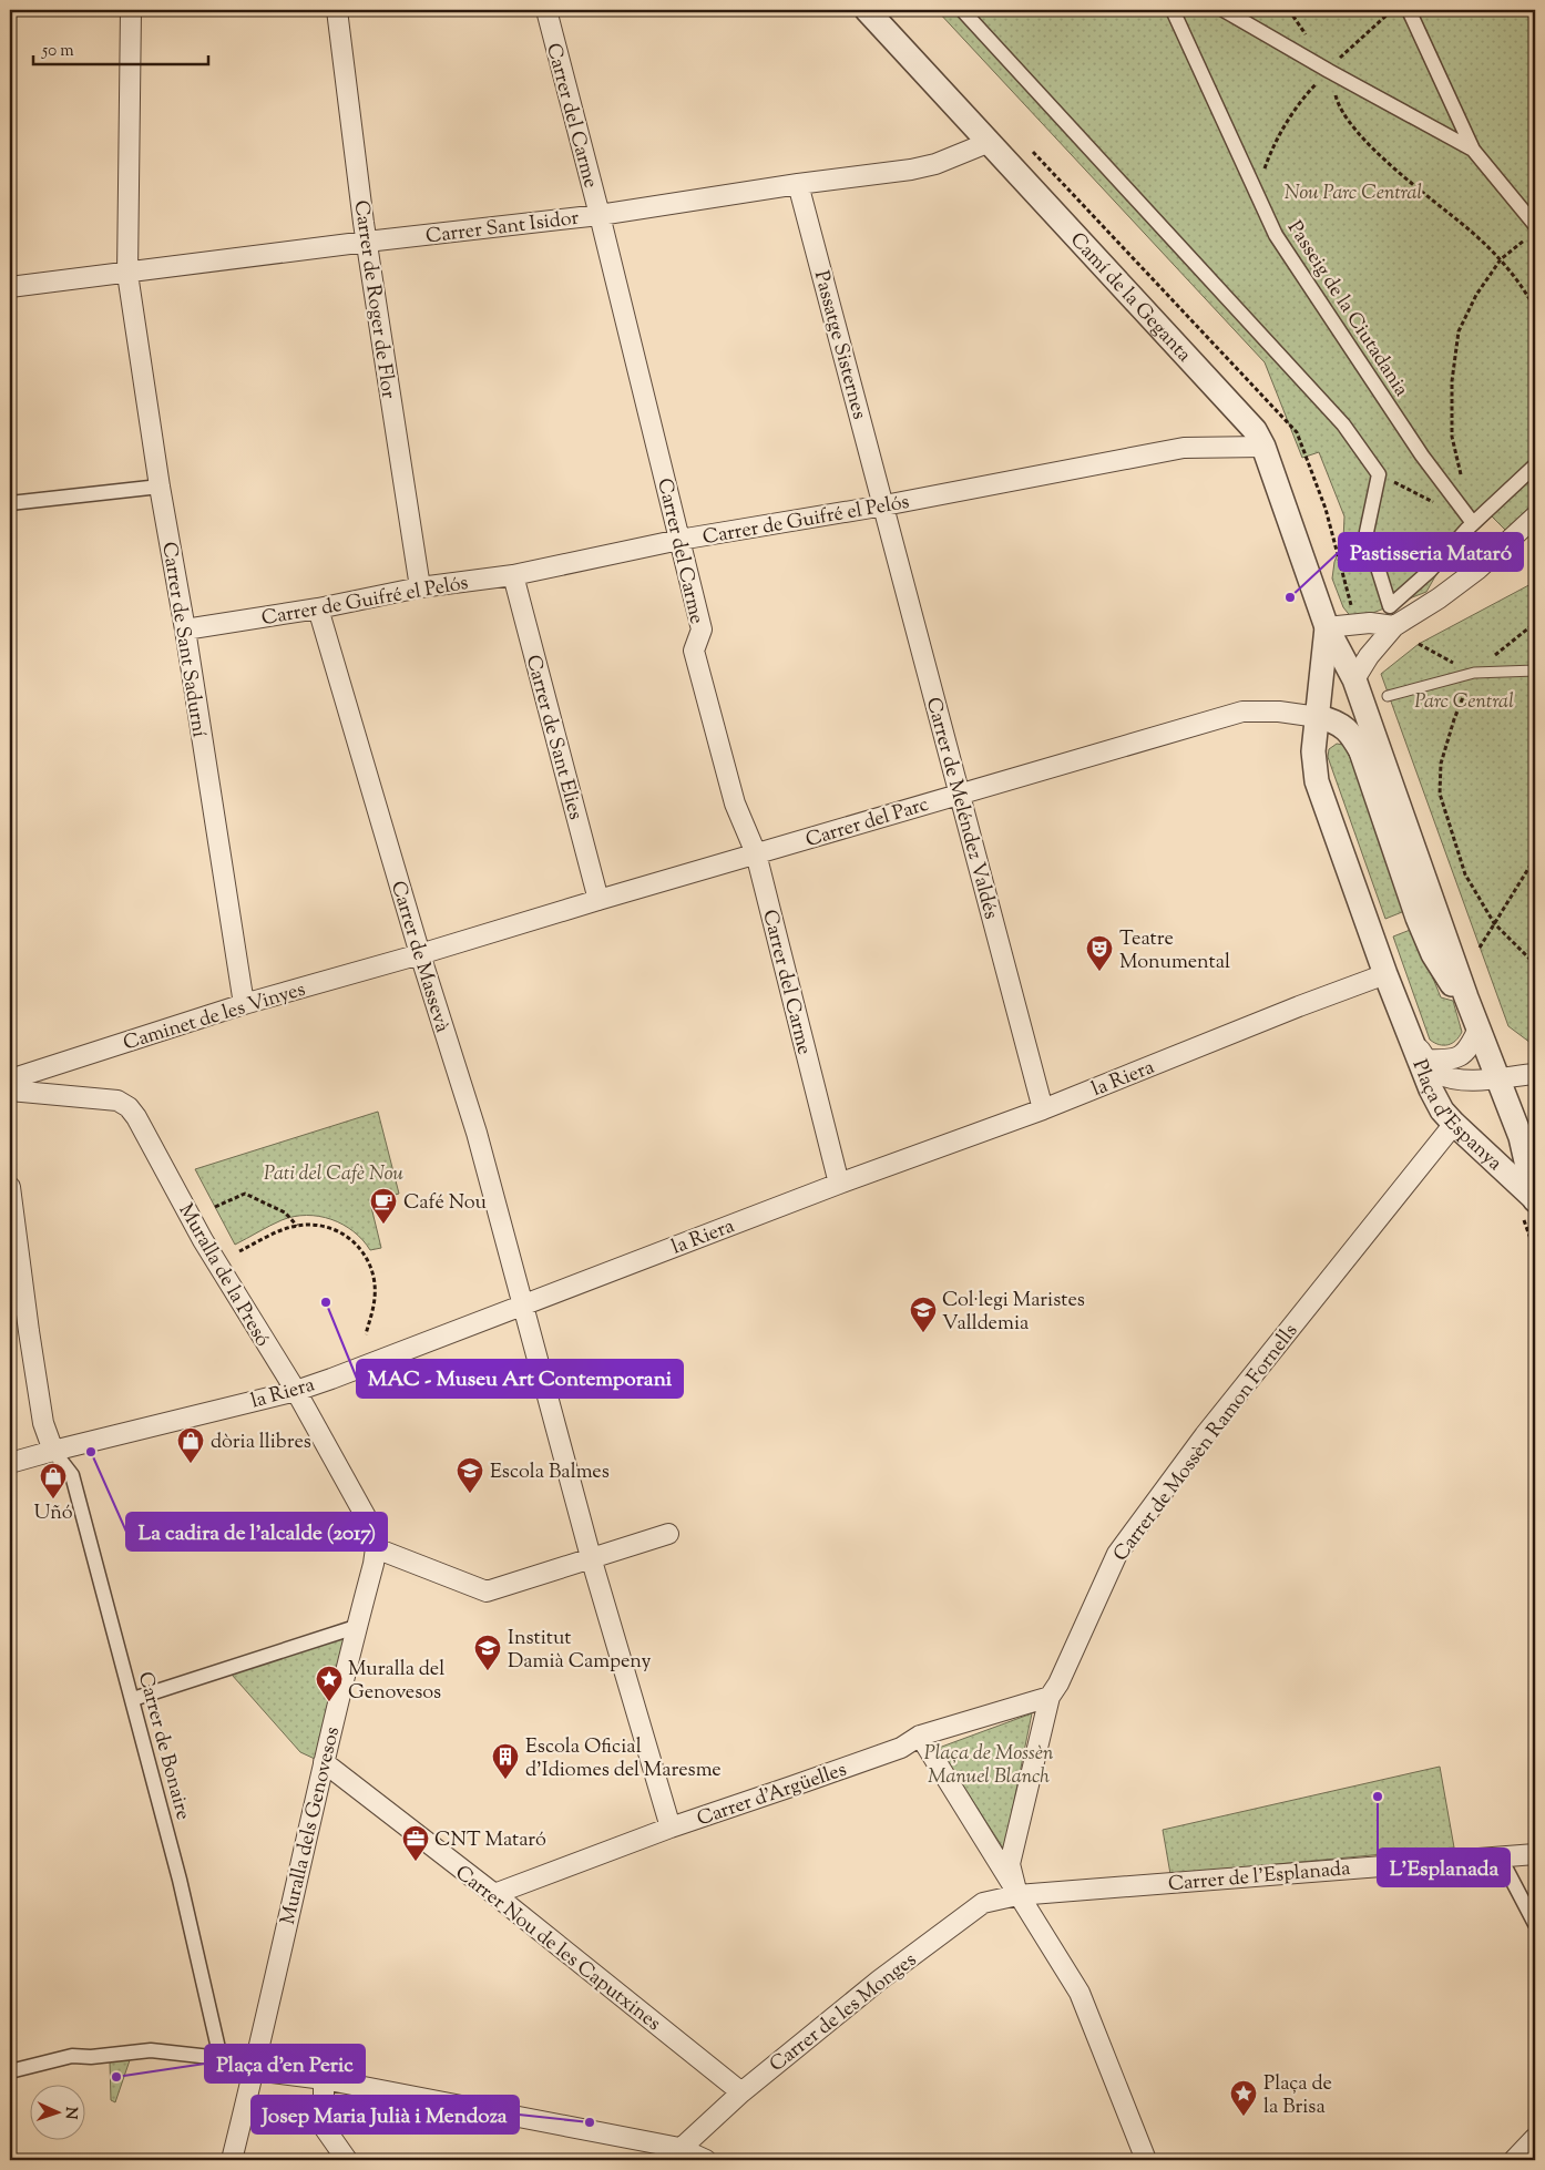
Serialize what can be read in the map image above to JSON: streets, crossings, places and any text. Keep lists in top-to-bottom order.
{
  "streets": {
    "street": [
      "Carrer del Carme",
      "Carrer Sant Isidor",
      "Camí de la Geganta",
      "Carrer de Roger de Flor",
      "Passeig de la Ciutadania",
      "Passatge Sisternes",
      "Carrer de Guifré el Pelós",
      "Carrer de Sant Sadurní",
      "Carrer de Sant Elies",
      "Carrer de Meléndez Valdés",
      "Carrer del Parc",
      "Carrer de Massevà",
      "Caminet de les Vinyes",
      "la Riera",
      "Plaça d'Espanya",
      "Muralla de la Presó",
      "Carrer de Mossèn Ramon Fornells",
      "Carrer de Bonaire",
      "Carrer d'Argüelles",
      "Muralla dels Genovesos",
      "Carrer de l'Esplanada",
      "Carrer Nou de les Caputxines",
      "Carrer de les Monges"
    ]
  },
  "crossings": [
    ["Carrer del Carme", "Carrer Sant Isidor"],
    ["Carrer del Carme", "Carrer de Guifré el Pelós"],
    ["Carrer del Carme", "Carrer del Parc"],
    ["Carrer del Carme", "la Riera"],
    ["Carrer Sant Isidor", "Camí de la Geganta"],
    ["Carrer Sant Isidor", "Carrer de Roger de Flor"],
    ["Carrer Sant Isidor", "Passatge Sisternes"],
    ["Carrer Sant Isidor", "Carrer de Sant Sadurní"],
    ["Camí de la Geganta", "Carrer de Guifré el Pelós"],
    ["Camí de la Geganta", "Plaça d'Espanya"],
    ["Carrer de Roger de Flor", "Carrer de Guifré el Pelós"],
    ["Passatge Sisternes", "Carrer de Guifré el Pelós"],
    ["Passatge Sisternes", "Carrer de Meléndez Valdés"],
    ["Carrer de Guifré el Pelós", "Carrer de Sant Sadurní"],
    ["Carrer de Guifré el Pelós", "Carrer de Sant Elies"],
    ["Carrer de Guifré el Pelós", "Carrer de Meléndez Valdés"],
    ["Carrer de Guifré el Pelós", "Carrer de Massevà"],
    ["Carrer de Sant Sadurní", "Caminet de les Vinyes"],
    ["Carrer de Sant Elies", "Carrer del Parc"],
    ["Carrer de Meléndez Valdés", "Carrer del Parc"],
    ["Carrer de Meléndez Valdés", "la Riera"],
    ["Carrer del Parc", "Carrer de Massevà"],
    ["Carrer del Parc", "Caminet de les Vinyes"],
    ["Carrer del Parc", "Plaça d'Espanya"],
    ["Carrer de Massevà", "Caminet de les Vinyes"],
    ["Carrer de Massevà", "la Riera"],
    ["Carrer de Massevà", "Carrer d'Argüelles"],
    ["la Riera", "Plaça d'Espanya"],
    ["la Riera", "Muralla de la Presó"],
    ["la Riera", "Carrer de Bonaire"],
    ["Plaça d'Espanya", "Carrer de Mossèn Ramon Fornells"],
    ["Muralla de la Presó", "Muralla dels Genovesos"],
    ["Carrer de Mossèn Ramon Fornells", "Carrer d'Argüelles"],
    ["Carrer de Mossèn Ramon Fornells", "Carrer de l'Esplanada"],
    ["Carrer de Mossèn Ramon Fornells", "Carrer de les Monges"],
    ["Carrer d'Argüelles", "Carrer Nou de les Caputxines"],
    ["Muralla dels Genovesos", "Carrer Nou de les Caputxines"],
    ["Carrer de l'Esplanada", "Carrer de les Monges"],
    ["Carrer Nou de les Caputxines", "Carrer de les Monges"]
  ],
  "parks": [
    "Nou Parc Central",
    "Parc Central",
    "Pati del Cafè Nou",
    "Plaça de Mossèn Manuel Blanch"
  ],
  "places": {
    "other": [
      "Pastisseria Mataró",
      "MAC - Museu Art Contemporani",
      "La cadira de l'alcalde (2017)",
      "L'Esplanada",
      "Plaça d'en Peric",
      "Josep Maria Julià i Mendoza"
    ],
    "theatre": ["Teatre Monumental"],
    "cafe": ["Café Nou"],
    "school or university": ["Col·legi Maristes Valldemia", "Escola Balmes", "Institut Damià Campeny"],
    "shop": ["dòria llibres", "Uñó"],
    "place": ["Muralla del Genovesos", "Plaça de la Brisa"],
    "building": ["Escola Oficial d'Idiomes del Maresme"],
    "office": ["CNT Mataró"]
  },
  "scale_bar": "50 m",
  "north": "right"
}
